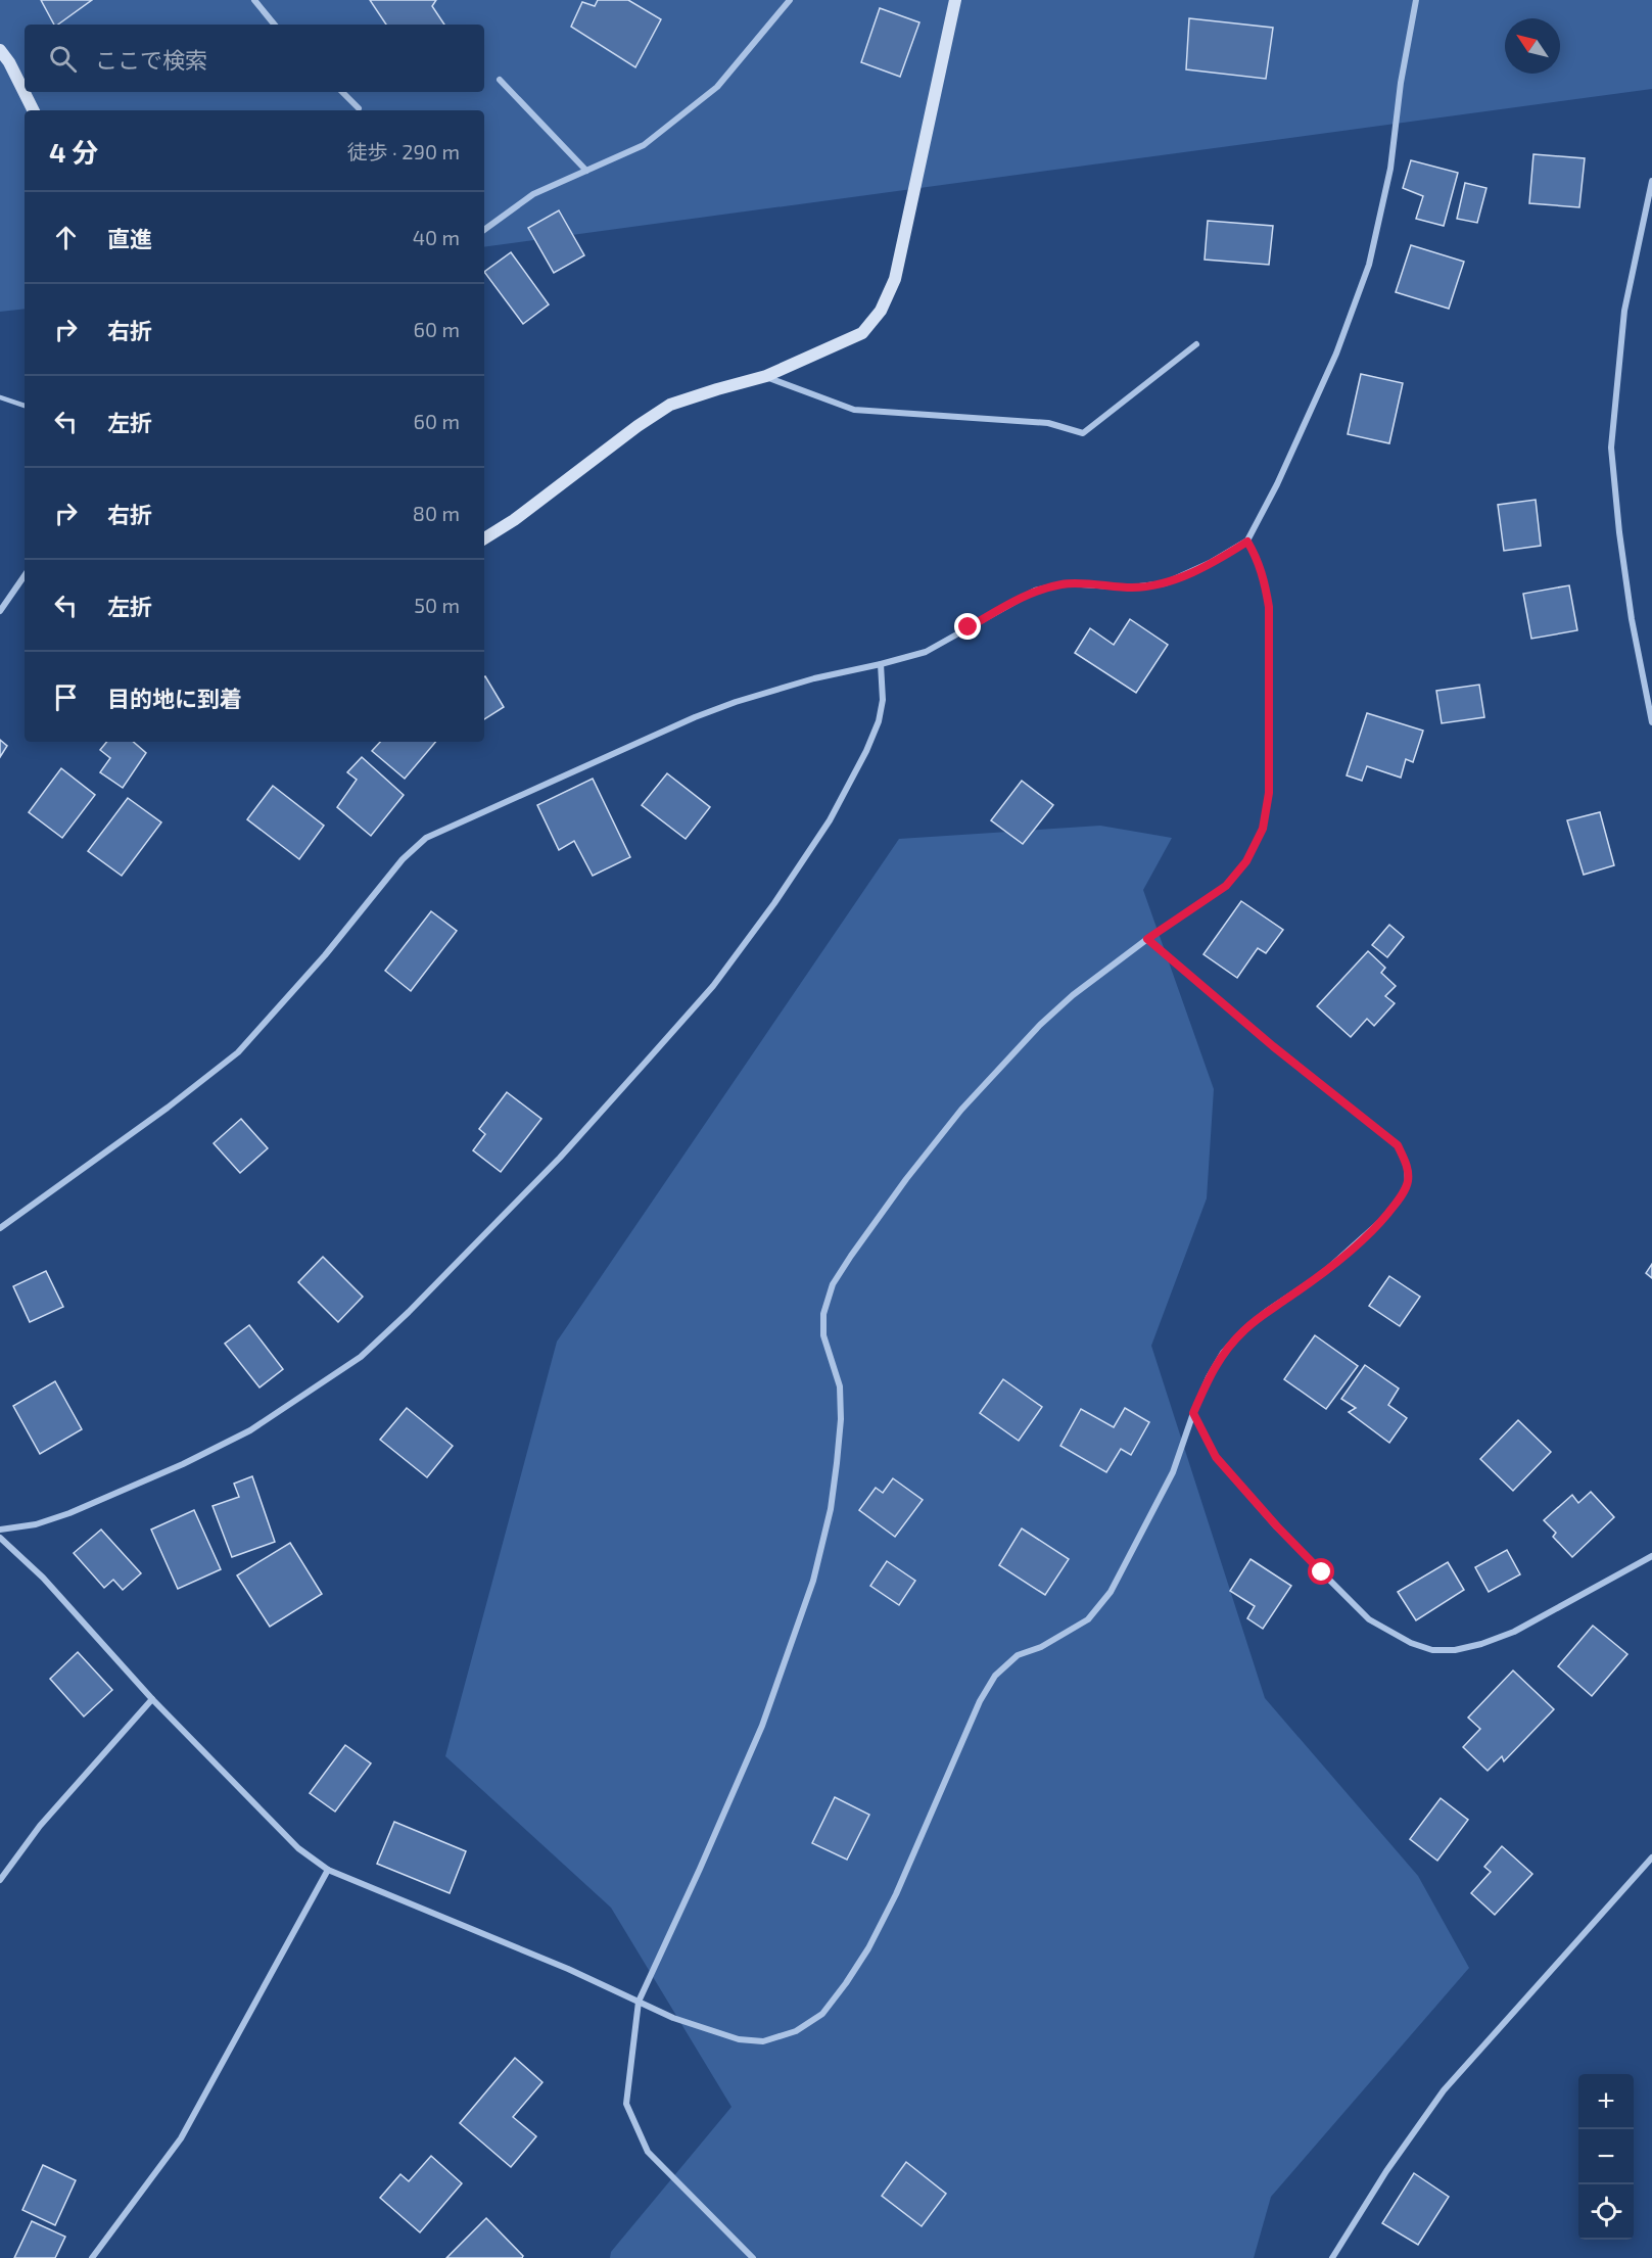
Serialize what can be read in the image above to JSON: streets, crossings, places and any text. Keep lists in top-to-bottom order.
{
  "north": "top left",
  "page": {
    "search": "ここで検索",
    "heading": ["4 分", "徒歩 · 290 m"],
    "list": [
      ["直進", "40 m"],
      ["右折", "60 m"],
      ["左折", "60 m"],
      ["右折", "80 m"],
      ["左折", "50 m"],
      "目的地に到着"
    ],
    "map_buttons": ["+", "−"]
  }
}
